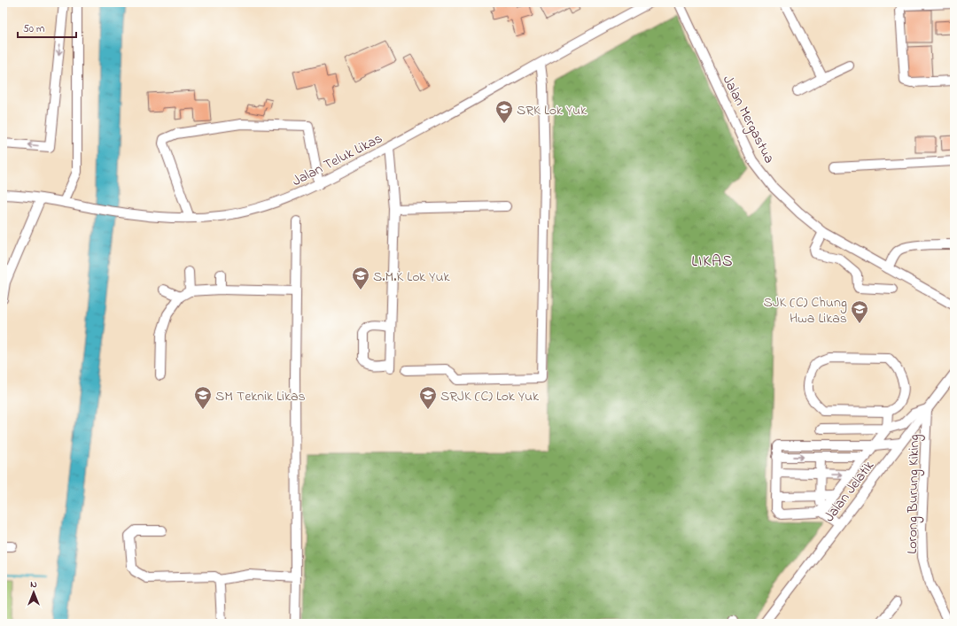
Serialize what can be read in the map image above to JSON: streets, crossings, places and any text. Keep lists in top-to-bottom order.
{
  "streets": {
    "street": [
      "Jalan Mergastua",
      "Jalan Teluk Likas",
      "Jalan Jelatik",
      "Lorong Burung Kiking"
    ]
  },
  "crossings": [
    ["Jalan Jelatik", "Lorong Burung Kiking"]
  ],
  "districts": ["LIKAS"],
  "places": {
    "school or university": [
      "SRK Lok Yuk",
      "S.M.K Lok Yuk",
      "SJK (C) Chung Hwa Likas",
      "SM Teknik Likas",
      "SRJK (C) Lok Yuk"
    ]
  },
  "scale_bar": "50 m",
  "north": "top"
}
